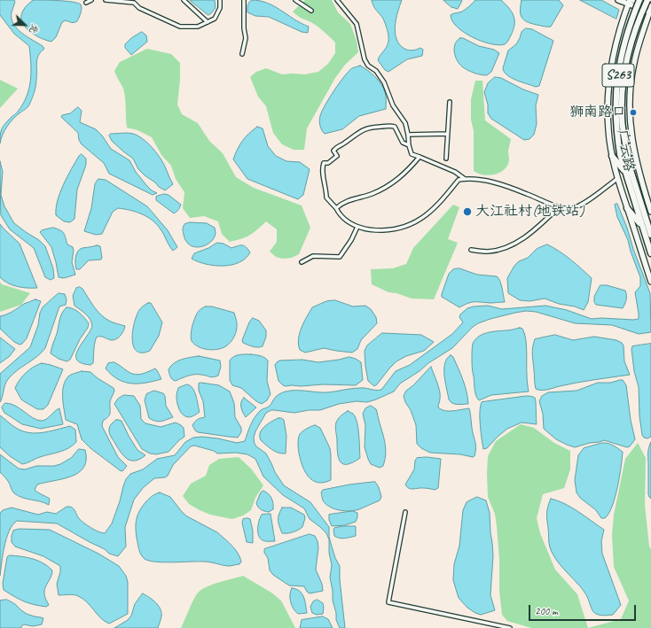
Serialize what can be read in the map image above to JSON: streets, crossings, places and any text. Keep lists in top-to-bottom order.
{
  "streets": {
    "main road": ["S263", "广云路"]
  },
  "places": ["狮南路口", "大江社村(地铁站)"],
  "scale_bar": "200 m",
  "north": "bottom right"
}
